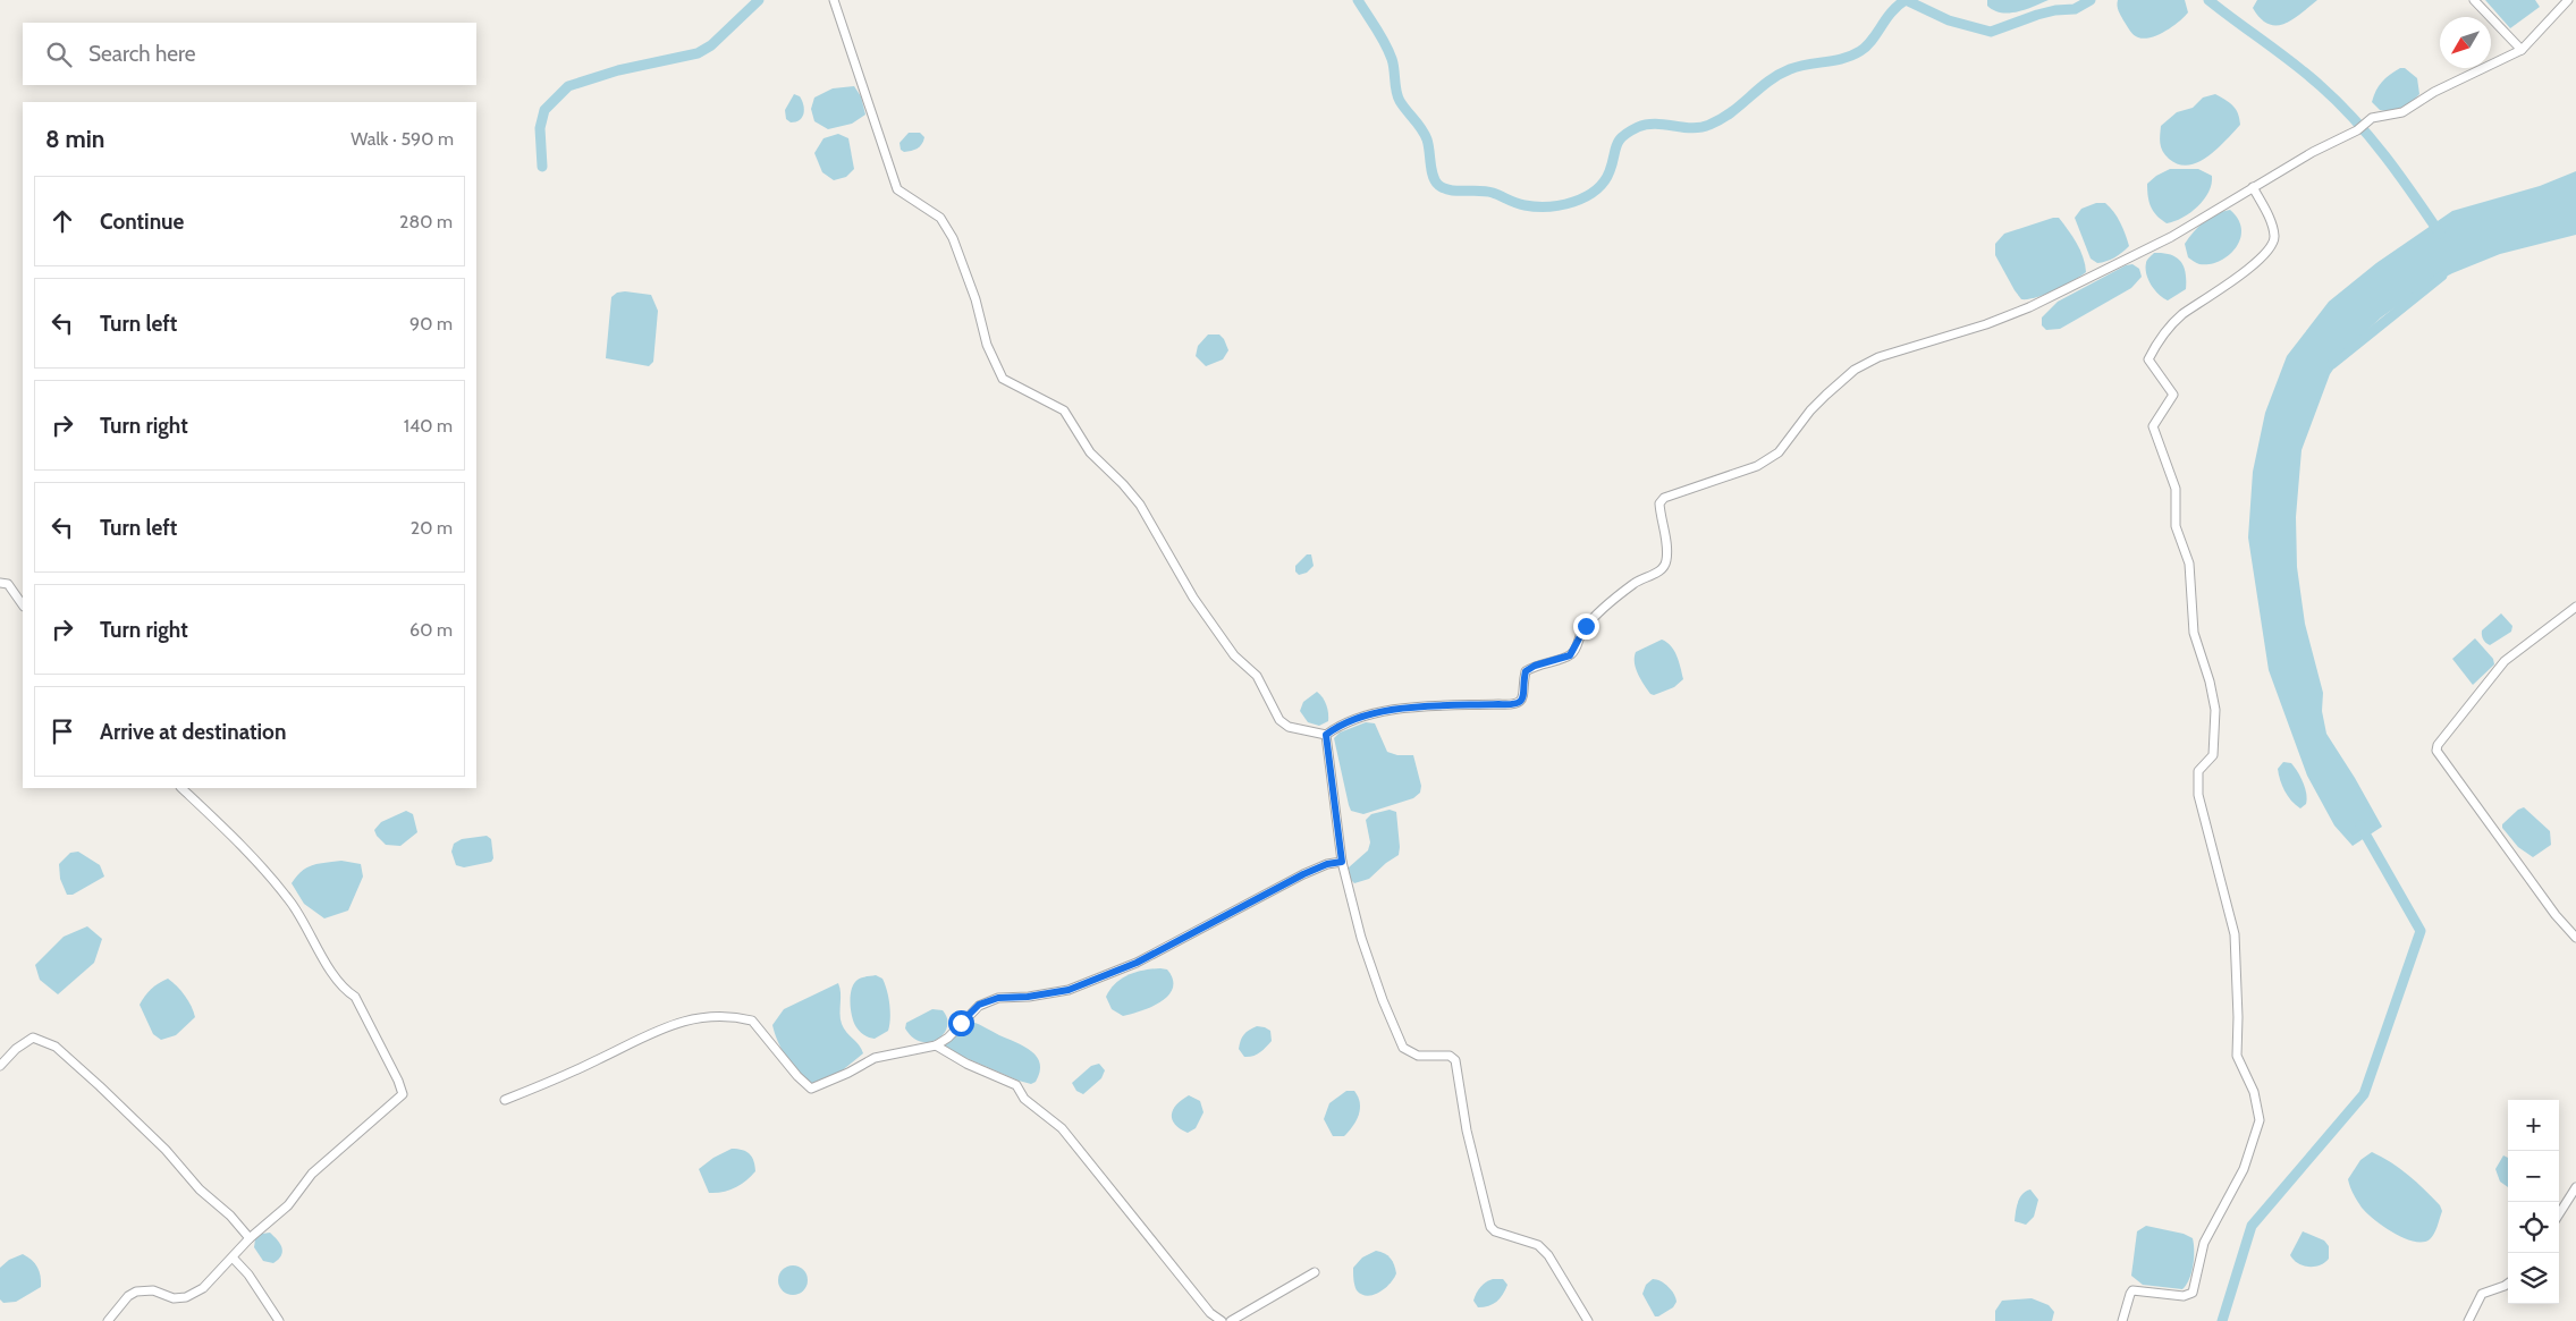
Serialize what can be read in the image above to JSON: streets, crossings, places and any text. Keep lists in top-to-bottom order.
{
  "north": "bottom left",
  "page": {
    "search": "Search here",
    "heading": ["8 min", "Walk · 590 m"],
    "list": [
      ["Continue", "280 m"],
      ["Turn left", "90 m"],
      ["Turn right", "140 m"],
      ["Turn left", "20 m"],
      ["Turn right", "60 m"],
      "Arrive at destination"
    ],
    "map_buttons": ["+", "−"]
  }
}
